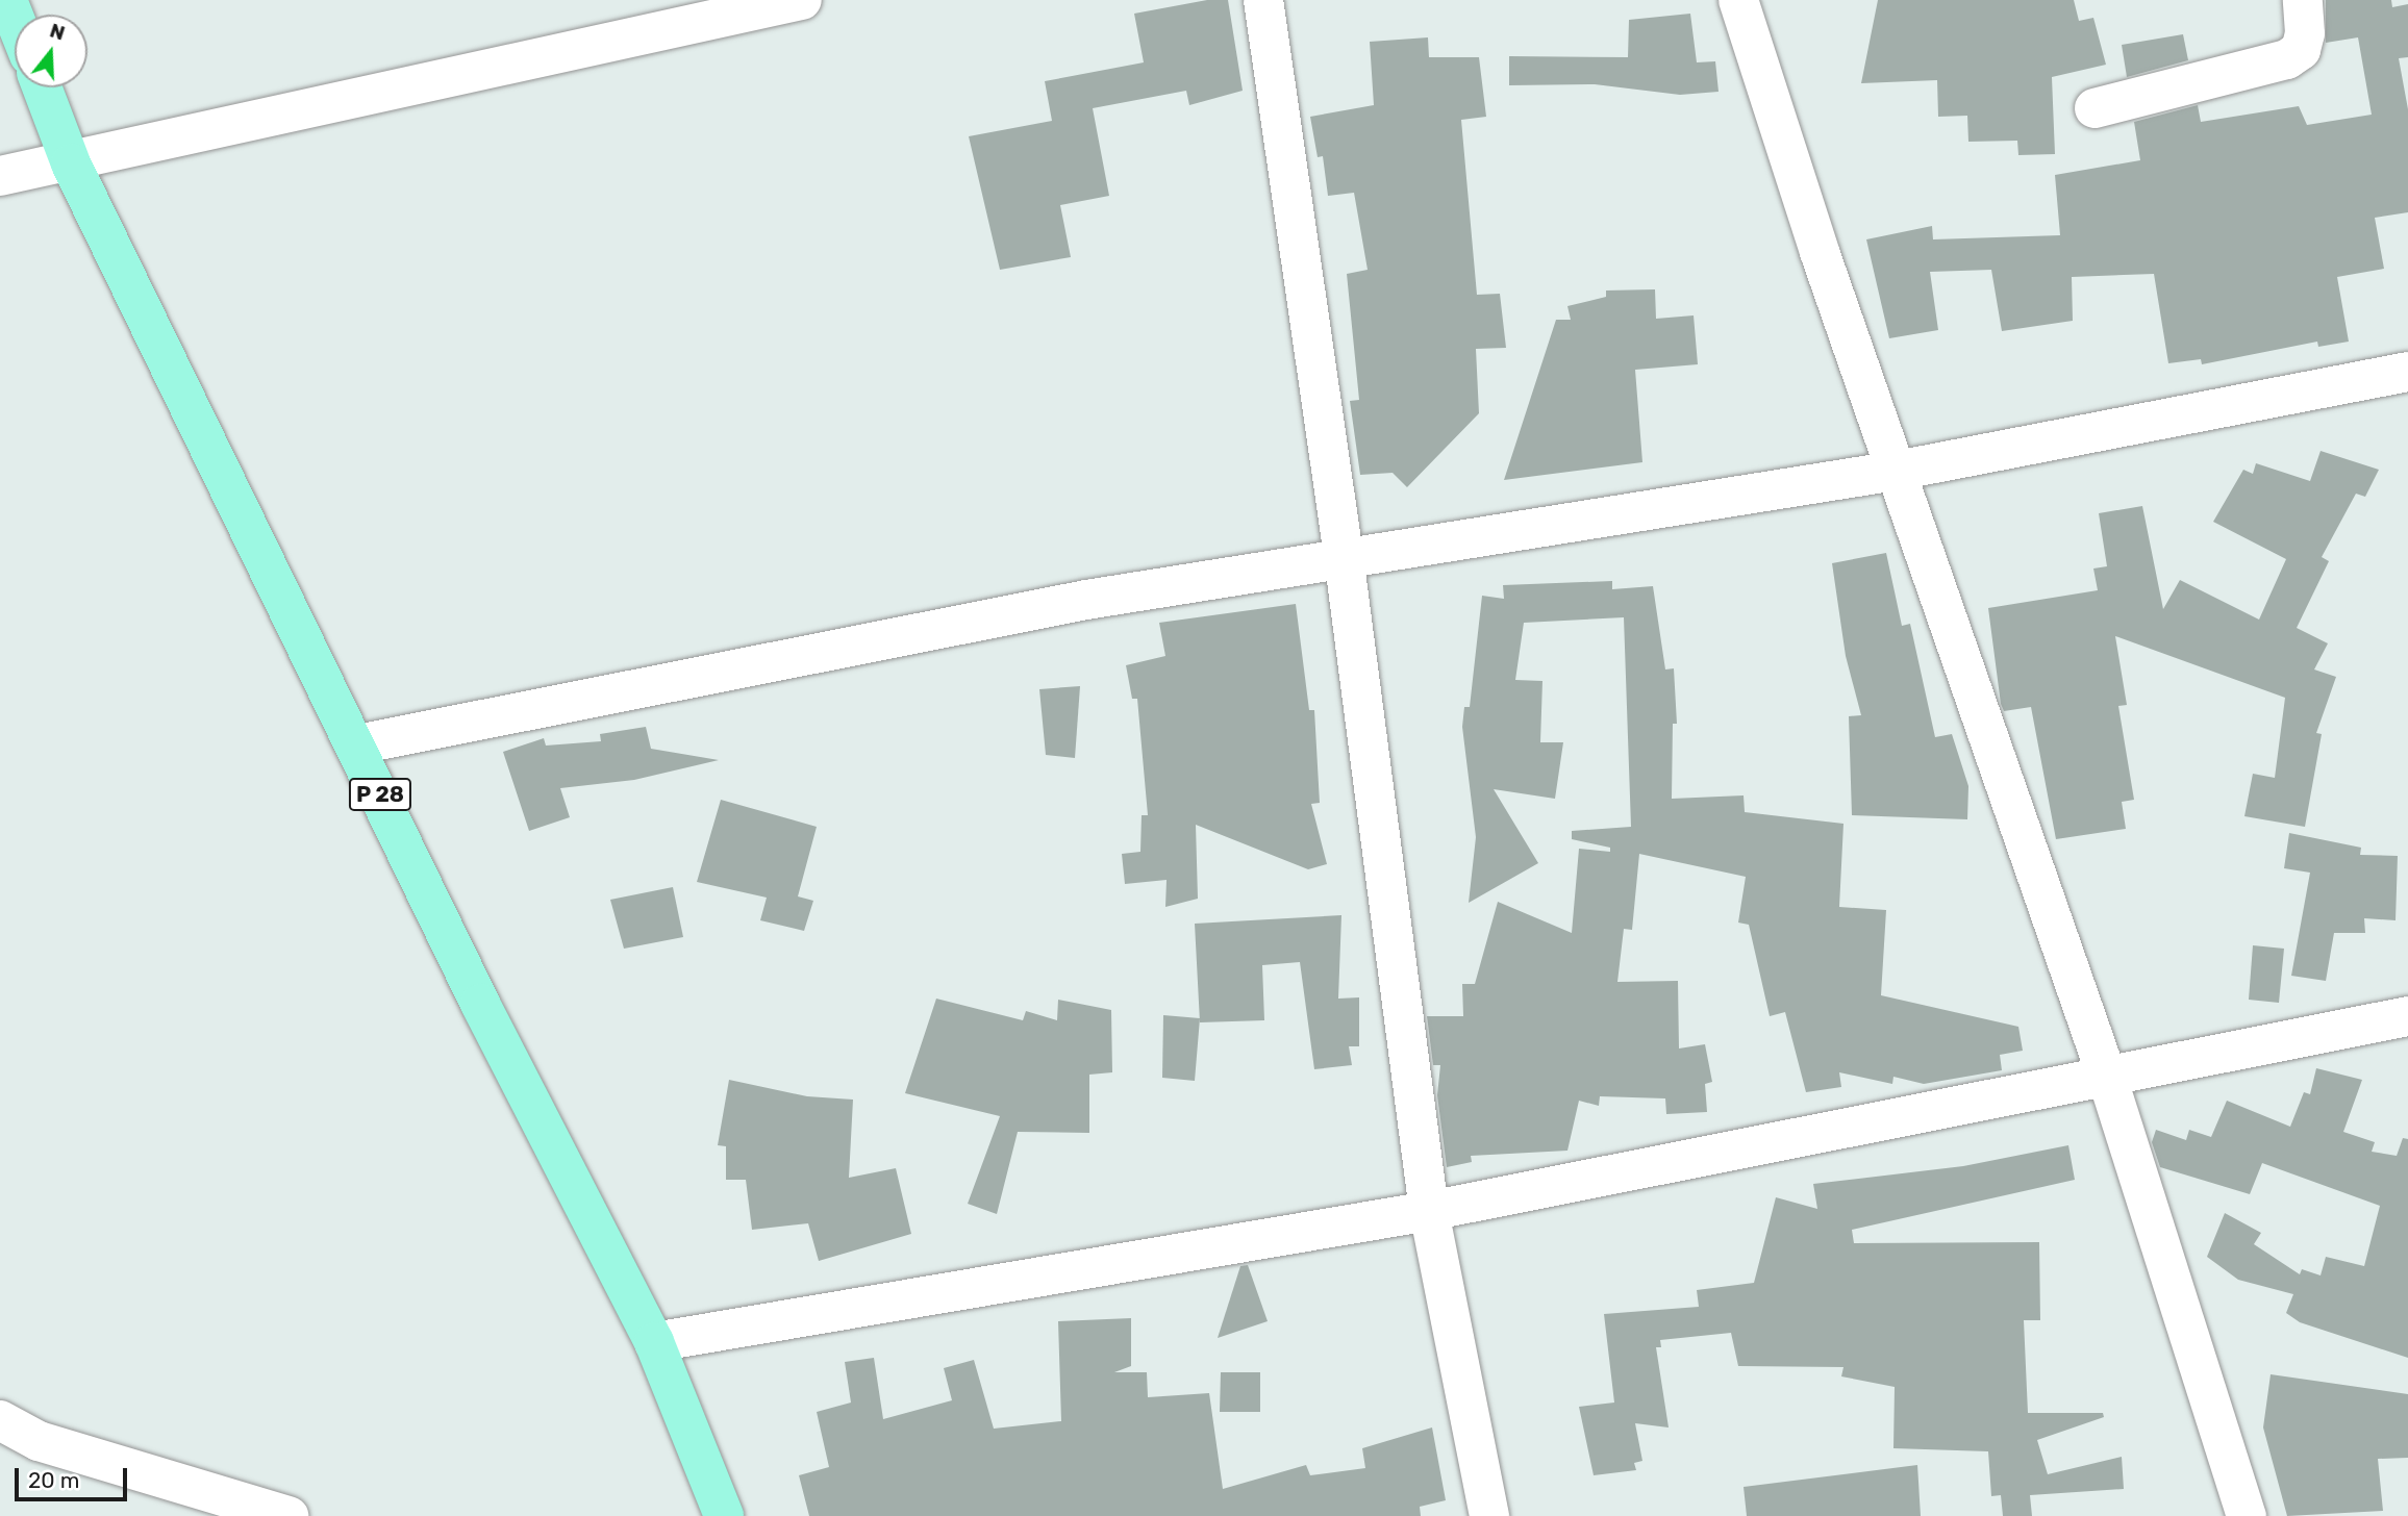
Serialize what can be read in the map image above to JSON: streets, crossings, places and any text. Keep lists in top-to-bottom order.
{
  "streets": {
    "main road": ["P 28"]
  },
  "scale_bar": "20 m",
  "north": "top"
}
